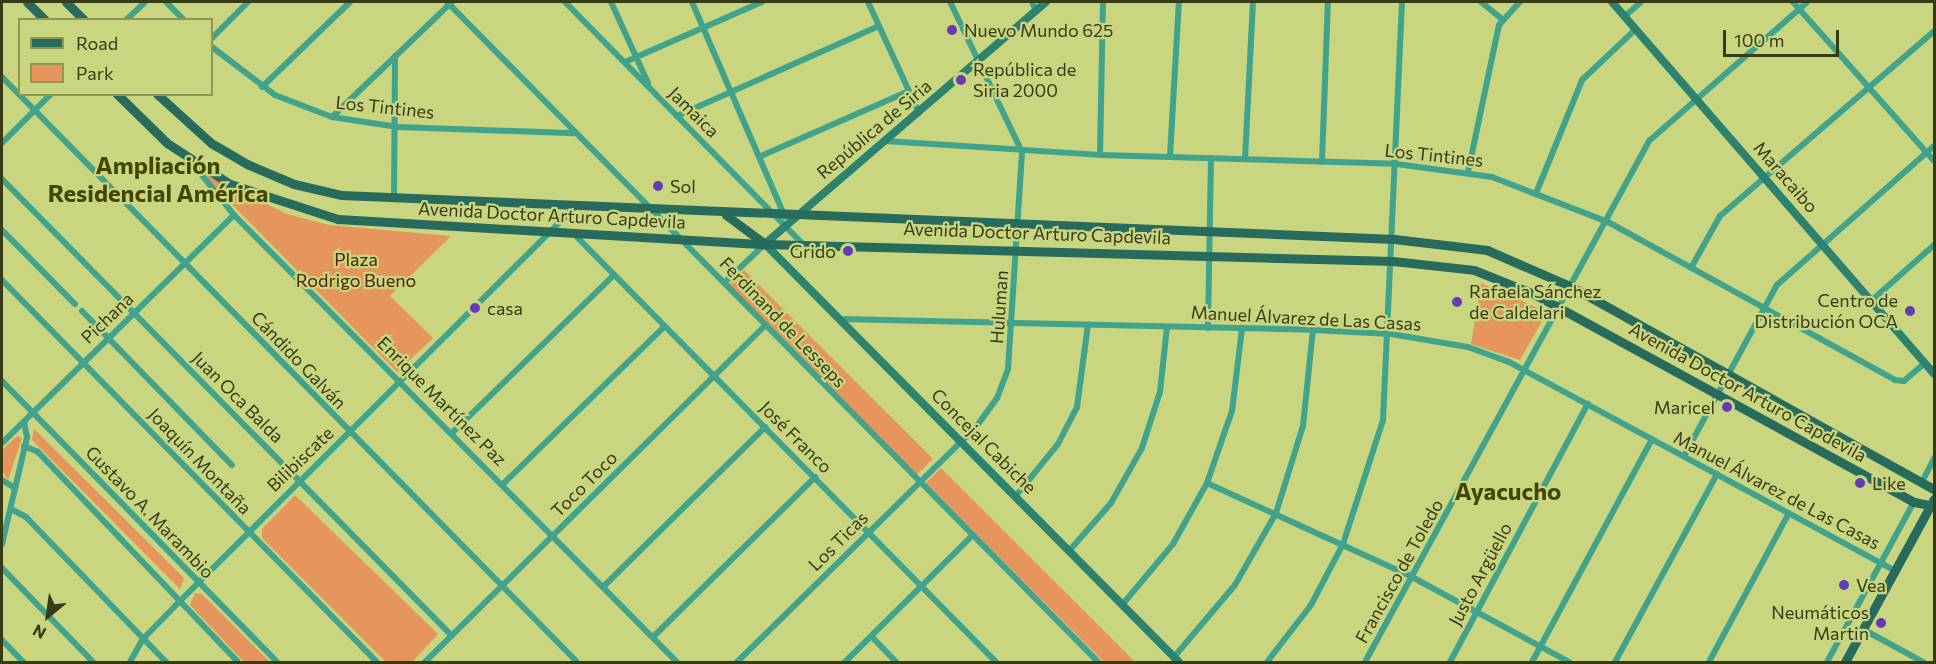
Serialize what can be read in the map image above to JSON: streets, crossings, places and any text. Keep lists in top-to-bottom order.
{
  "streets": {
    "main road": [
      "República de Siria",
      "Maracaibo",
      "Avenida Doctor Arturo Capdevila",
      "Concejal Cabiche"
    ],
    "street": [
      "Los Tintines",
      "Jamaica",
      "Huluman",
      "Pichana",
      "Manuel Álvarez de Las Casas",
      "Ferdinand de Lesseps",
      "Cándido Galván",
      "Juan Oca Balda",
      "Enrique Martínez Paz",
      "José Franco",
      "Bilibiscate",
      "Joaquín Montaña",
      "Toco Toco",
      "Gustavo A. Marambio",
      "Los Ticas",
      "Francisco de Toledo",
      "Justo Argüello"
    ]
  },
  "crossings": [
    ["Los Tintines", "República de Siria"],
    ["Los Tintines", "Maracaibo"],
    ["Los Tintines", "Huluman"],
    ["Los Tintines", "Ferdinand de Lesseps"],
    ["Los Tintines", "Francisco de Toledo"],
    ["Jamaica", "República de Siria"],
    ["Jamaica", "Avenida Doctor Arturo Capdevila"],
    ["República de Siria", "Avenida Doctor Arturo Capdevila"],
    ["República de Siria", "Huluman"],
    ["República de Siria", "Ferdinand de Lesseps"],
    ["República de Siria", "Concejal Cabiche"],
    ["Maracaibo", "Francisco de Toledo"],
    ["Avenida Doctor Arturo Capdevila", "Huluman"],
    ["Avenida Doctor Arturo Capdevila", "Ferdinand de Lesseps"],
    ["Avenida Doctor Arturo Capdevila", "Enrique Martínez Paz"],
    ["Avenida Doctor Arturo Capdevila", "José Franco"],
    ["Avenida Doctor Arturo Capdevila", "Concejal Cabiche"],
    ["Avenida Doctor Arturo Capdevila", "Bilibiscate"],
    ["Avenida Doctor Arturo Capdevila", "Francisco de Toledo"],
    ["Huluman", "Manuel Álvarez de Las Casas"],
    ["Huluman", "Concejal Cabiche"],
    ["Huluman", "Los Ticas"],
    ["Pichana", "Cándido Galván"],
    ["Pichana", "Juan Oca Balda"],
    ["Pichana", "Enrique Martínez Paz"],
    ["Pichana", "Joaquín Montaña"],
    ["Pichana", "Gustavo A. Marambio"],
    ["Manuel Álvarez de Las Casas", "Concejal Cabiche"],
    ["Manuel Álvarez de Las Casas", "Francisco de Toledo"],
    ["Manuel Álvarez de Las Casas", "Justo Argüello"],
    ["Ferdinand de Lesseps", "Toco Toco"],
    ["Ferdinand de Lesseps", "Los Ticas"],
    ["Cándido Galván", "Bilibiscate"],
    ["Cándido Galván", "Toco Toco"],
    ["Juan Oca Balda", "Bilibiscate"],
    ["Juan Oca Balda", "Toco Toco"],
    ["Enrique Martínez Paz", "Bilibiscate"],
    ["Enrique Martínez Paz", "Toco Toco"],
    ["José Franco", "Toco Toco"],
    ["José Franco", "Los Ticas"],
    ["Concejal Cabiche", "Los Ticas"],
    ["Bilibiscate", "Joaquín Montaña"],
    ["Bilibiscate", "Gustavo A. Marambio"]
  ],
  "districts": ["Ampliación Residencial América", "Ayacucho"],
  "parks": ["Plaza Rodrigo Bueno"],
  "places": [
    "Nuevo Mundo 625",
    "República de Siria 2000",
    "Sol",
    "Grido",
    "Rafaela Sánchez de Caldelari",
    "casa",
    "Centro de Distribución OCA",
    "Maricel",
    "Like",
    "Vea",
    "Neumáticos Martin"
  ],
  "legend": ["Road", "Park"],
  "scale_bar": "100 m",
  "north": "bottom left"
}
